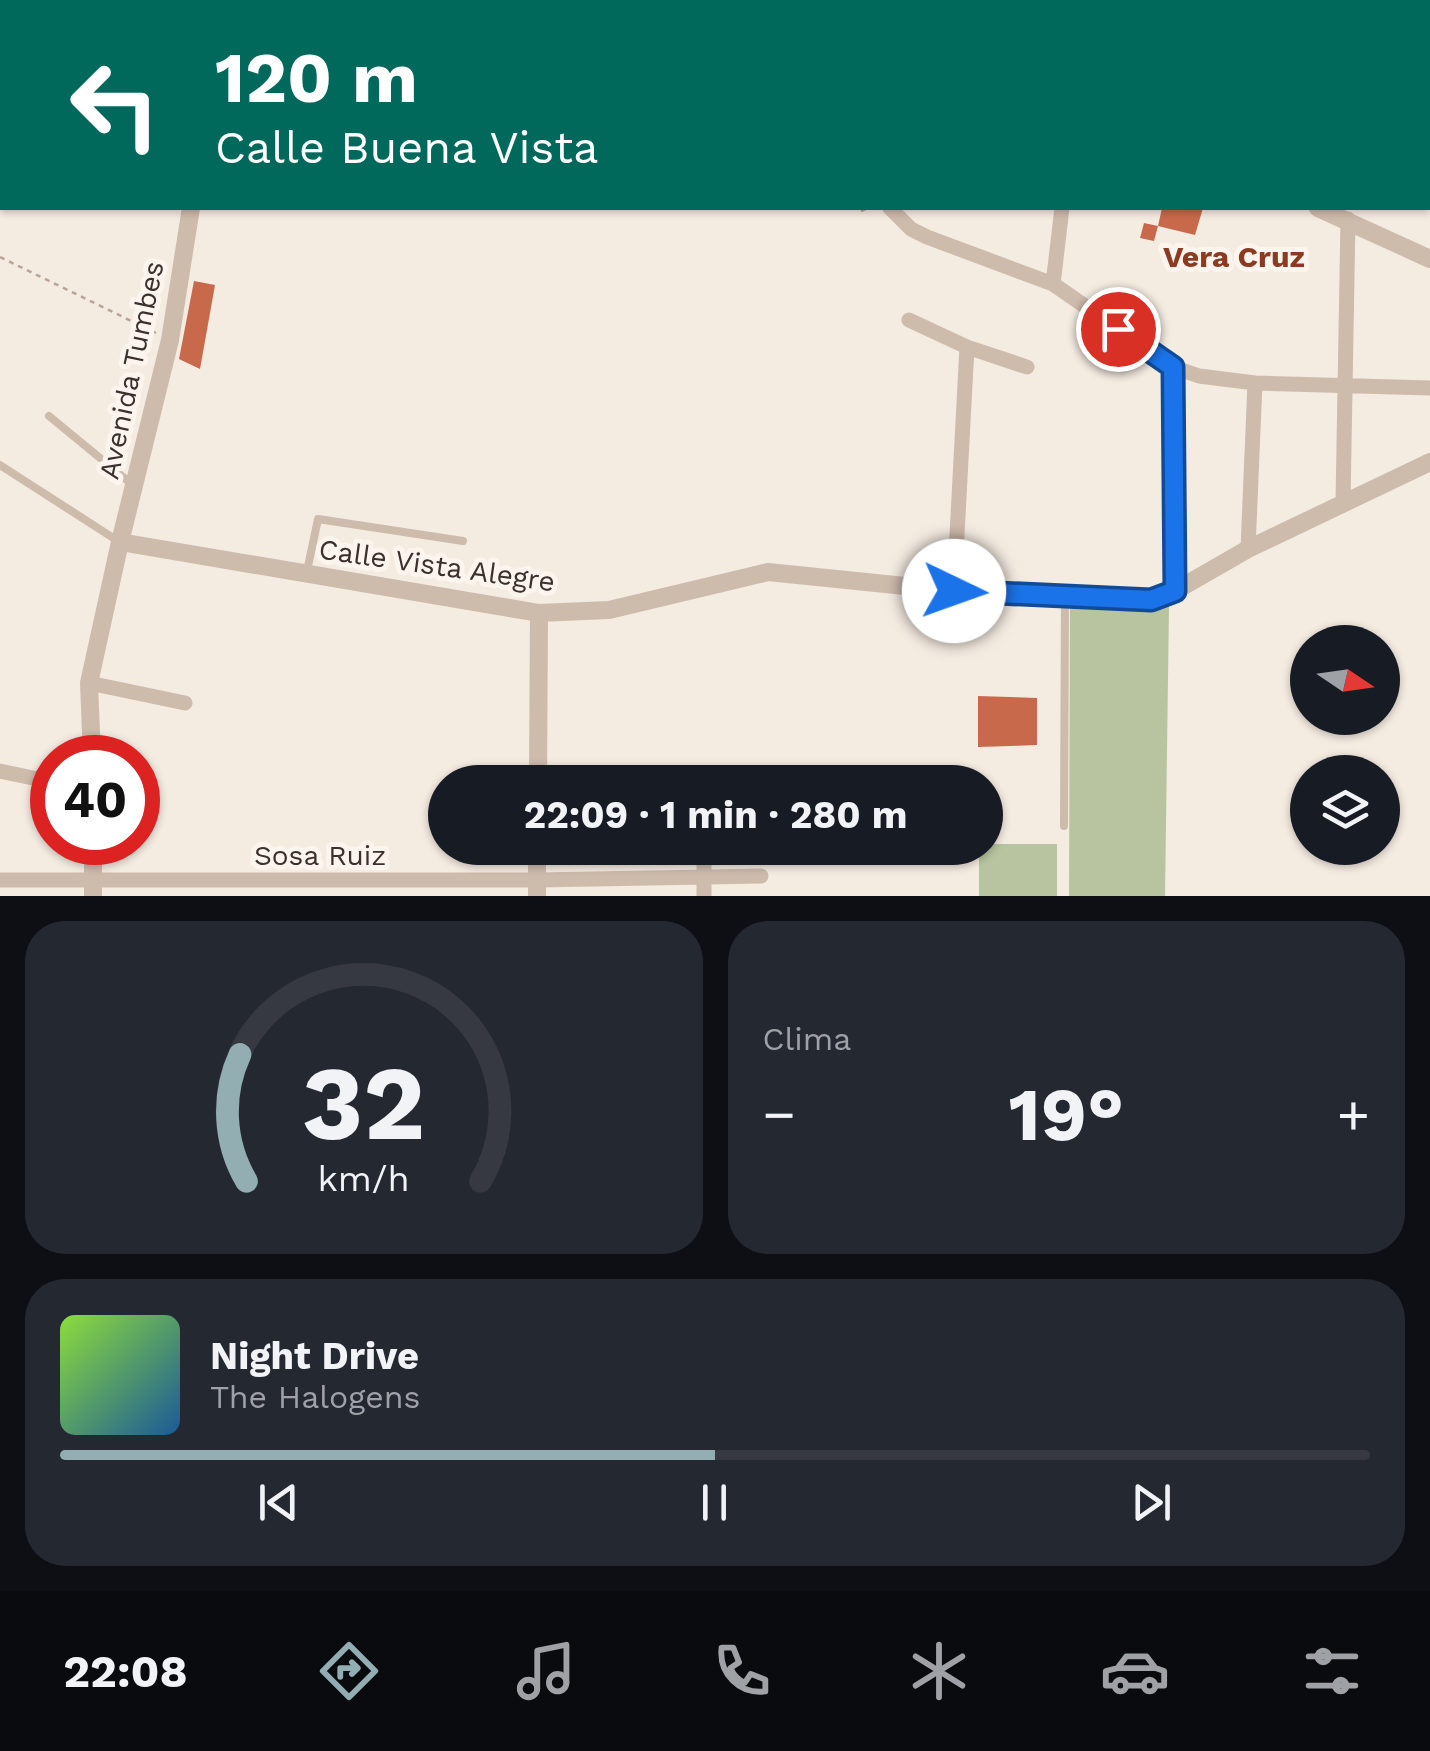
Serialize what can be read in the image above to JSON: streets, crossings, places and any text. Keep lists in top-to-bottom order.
{
  "streets": {
    "street": ["Avenida Tumbes", "Calle Vista Alegre", "Sosa Ruiz"]
  },
  "crossings": [
    ["Avenida Tumbes", "Calle Vista Alegre"]
  ],
  "districts": ["Vera Cruz"],
  "north": "right",
  "page": {
    "turn": ["120 m", "Calle Buena Vista"],
    "limit": "40",
    "trip": "22:09 · 1 min · 280 m",
    "tile": "Clima",
    "heat": ["−", "19°", "+"],
    "song": ["Night Drive", "The Halogens"],
    "tabs": "22:08",
    "gauge": ["32", "km/h"]
  }
}
